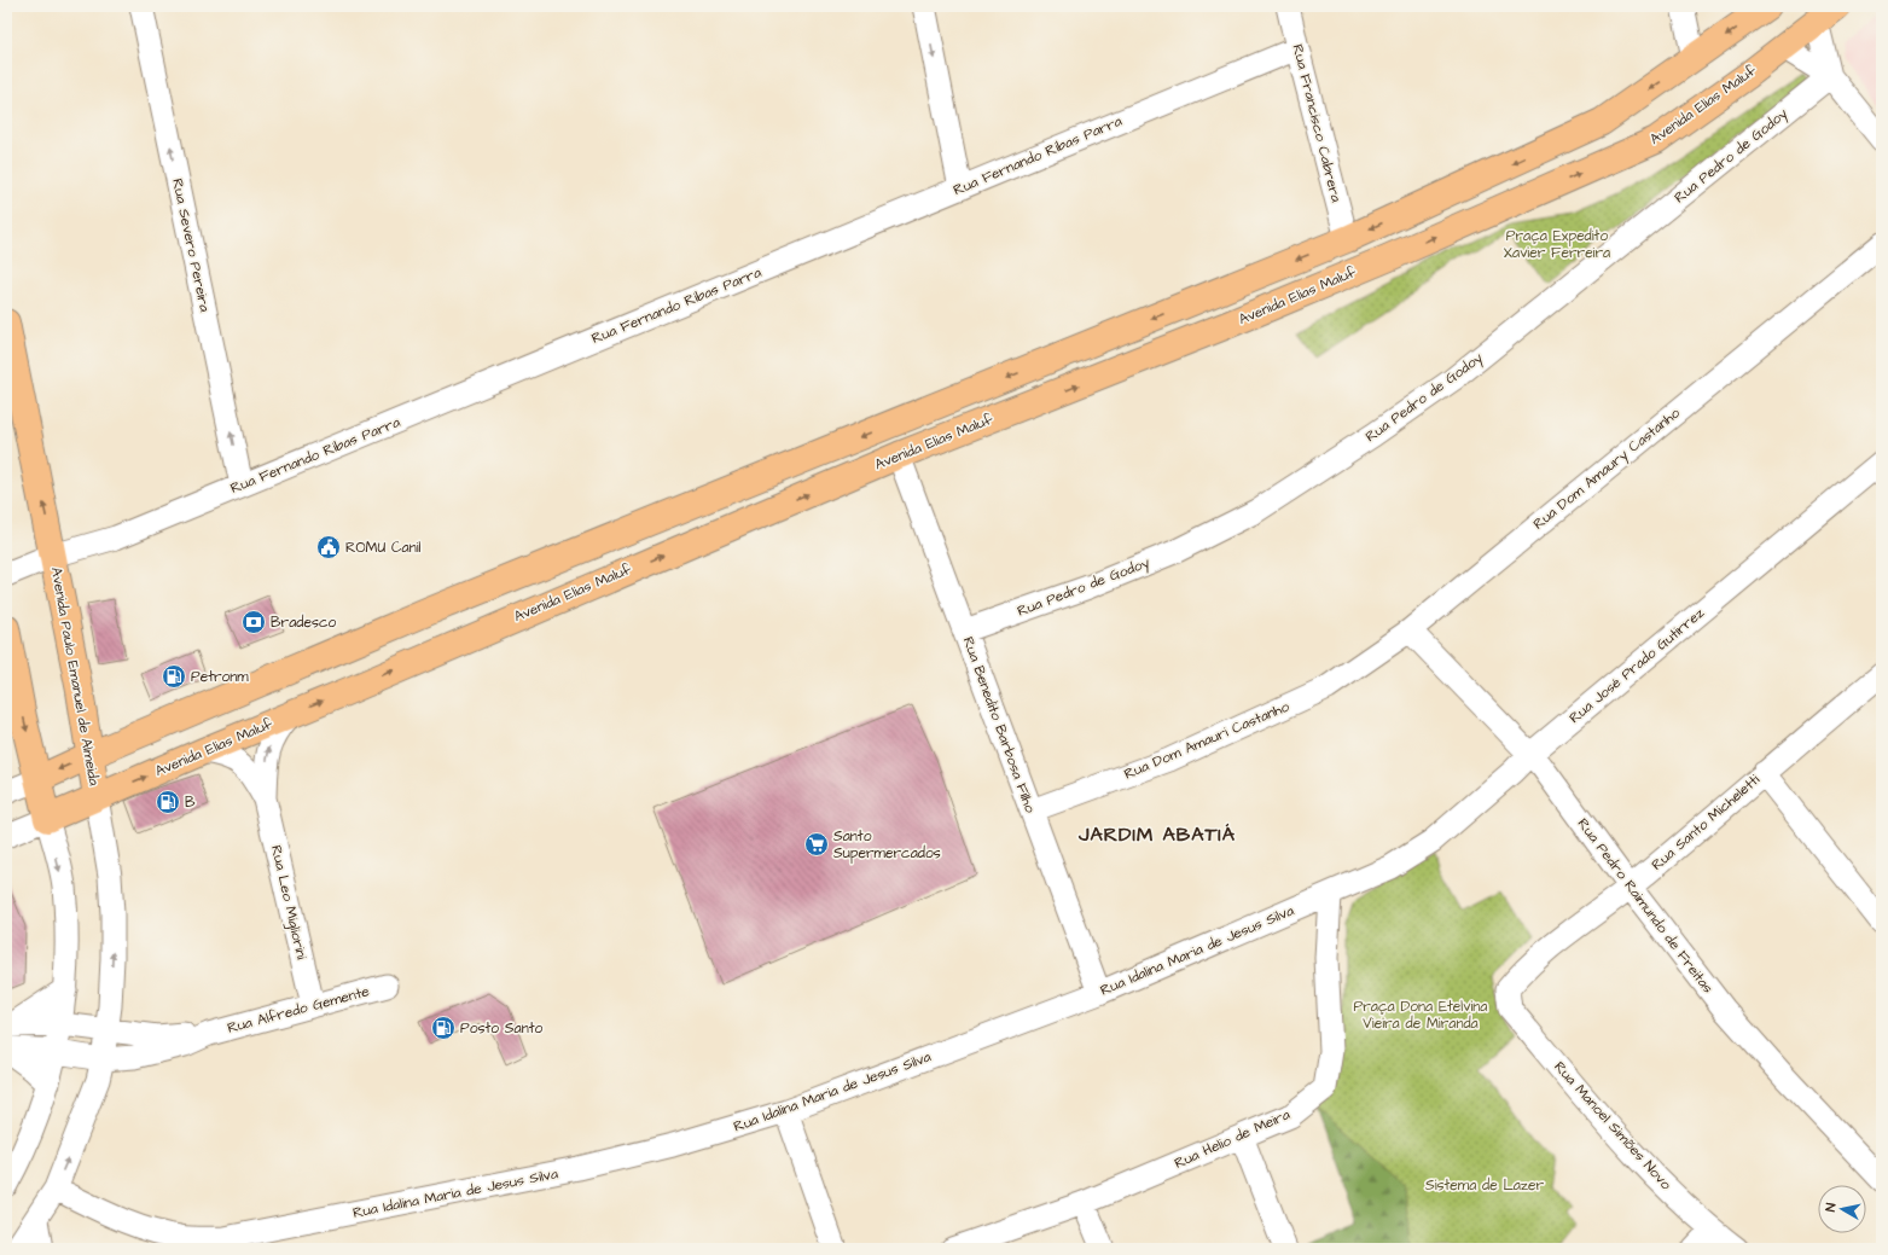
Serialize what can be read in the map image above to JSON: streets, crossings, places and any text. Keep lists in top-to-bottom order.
{
  "streets": {
    "main road": ["Avenida Elias Maluf", "Avenida Paulo Emanuel de Almeida"],
    "street": [
      "Rua Francisco Cabrera",
      "Rua Fernando Ribas Parra",
      "Rua Pedro de Godoy",
      "Rua Severo Pereira",
      "Rua Dom Amaury Castanho",
      "Rua José Prado Gutirrez",
      "Rua Benedito Barbosa Filho",
      "Rua Dom Amauri Castanho",
      "Rua Santo Micheletti",
      "Rua Leo Migliorini",
      "Rua Pedro Raimundo de Freitas",
      "Rua Idalina Maria de Jesus Silva",
      "Rua Alfredo Gemente",
      "Rua Manoel Simões Novo",
      "Rua Helio de Meira"
    ]
  },
  "crossings": [
    ["Avenida Elias Maluf", "Avenida Paulo Emanuel de Almeida"],
    ["Avenida Elias Maluf", "Rua Benedito Barbosa Filho"],
    ["Avenida Elias Maluf", "Rua Leo Migliorini"],
    ["Rua Francisco Cabrera", "Rua Fernando Ribas Parra"],
    ["Rua Fernando Ribas Parra", "Rua Severo Pereira"],
    ["Rua Fernando Ribas Parra", "Avenida Paulo Emanuel de Almeida"],
    ["Rua Pedro de Godoy", "Rua Benedito Barbosa Filho"],
    ["Rua Dom Amaury Castanho", "Rua Dom Amauri Castanho"],
    ["Rua Dom Amaury Castanho", "Rua Pedro Raimundo de Freitas"],
    ["Rua José Prado Gutirrez", "Rua Pedro Raimundo de Freitas"],
    ["Rua José Prado Gutirrez", "Rua Idalina Maria de Jesus Silva"],
    ["Rua Benedito Barbosa Filho", "Rua Dom Amauri Castanho"],
    ["Rua Benedito Barbosa Filho", "Rua Idalina Maria de Jesus Silva"],
    ["Rua Santo Micheletti", "Rua Pedro Raimundo de Freitas"],
    ["Rua Santo Micheletti", "Rua Manoel Simões Novo"],
    ["Rua Leo Migliorini", "Rua Alfredo Gemente"],
    ["Rua Idalina Maria de Jesus Silva", "Rua Helio de Meira"]
  ],
  "one_way": ["Rua Severo Pereira", "Avenida Paulo Emanuel de Almeida"],
  "districts": ["JARDIM ABATIÁ"],
  "parks": ["Praça Expedito Xavier Ferreira", "Praça Dona Etelvina Vieira de Miranda", "Sistema de Lazer"],
  "places": {
    "public building": ["ROMU Canil"],
    "bank": ["Bradesco"],
    "fuel station": ["Petronm", "B", "Posto Santo"],
    "supermarket": ["Santo Supermercados"]
  },
  "north": "left"
}
